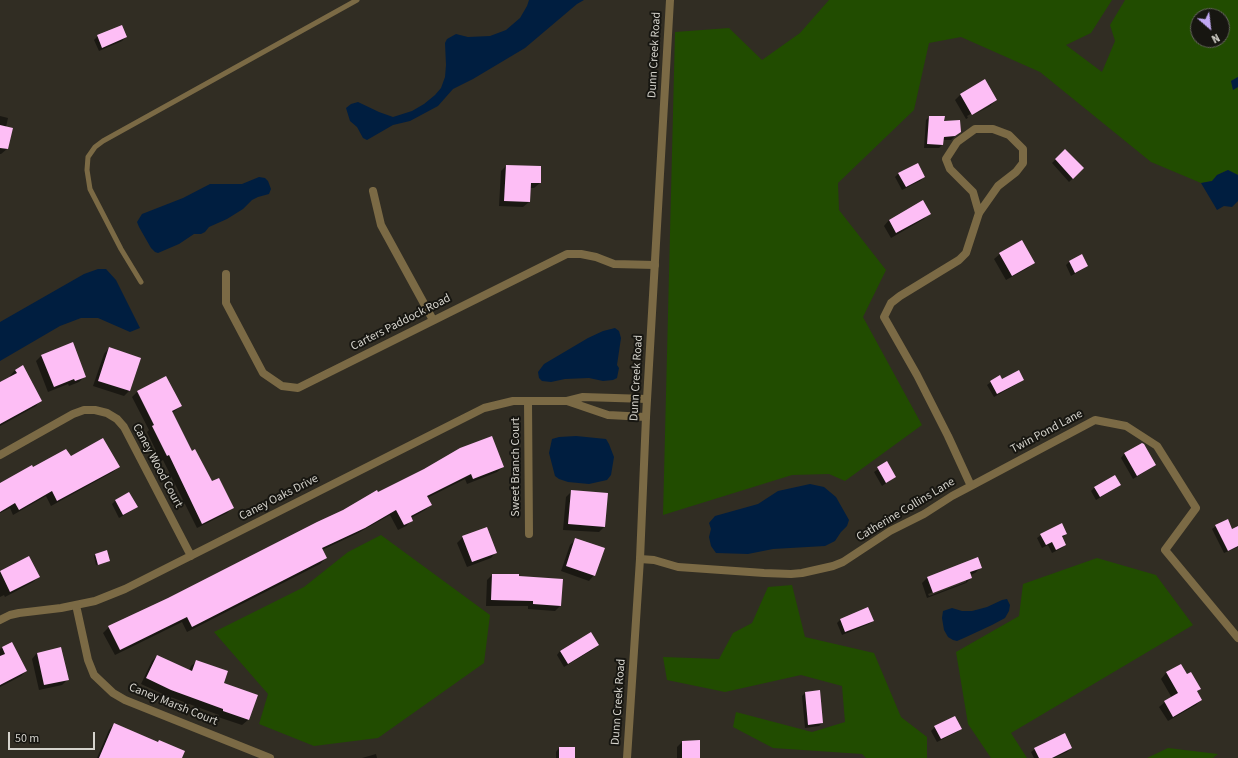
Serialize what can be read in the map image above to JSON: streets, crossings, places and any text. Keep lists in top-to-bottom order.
{
  "streets": {
    "street": [
      "Dunn Creek Road",
      "Carters Paddock Road",
      "Twin Pond Lane",
      "Caney Wood Court",
      "Sweet Branch Court",
      "Caney Oaks Drive",
      "Catherine Collins Lane",
      "Caney Marsh Court"
    ]
  },
  "crossings": [
    ["Dunn Creek Road", "Carters Paddock Road"],
    ["Dunn Creek Road", "Caney Oaks Drive"],
    ["Dunn Creek Road", "Catherine Collins Lane"],
    ["Twin Pond Lane", "Catherine Collins Lane"],
    ["Caney Wood Court", "Caney Oaks Drive"],
    ["Sweet Branch Court", "Caney Oaks Drive"],
    ["Caney Oaks Drive", "Caney Marsh Court"]
  ],
  "scale_bar": "50 m",
  "north": "bottom right"
}
